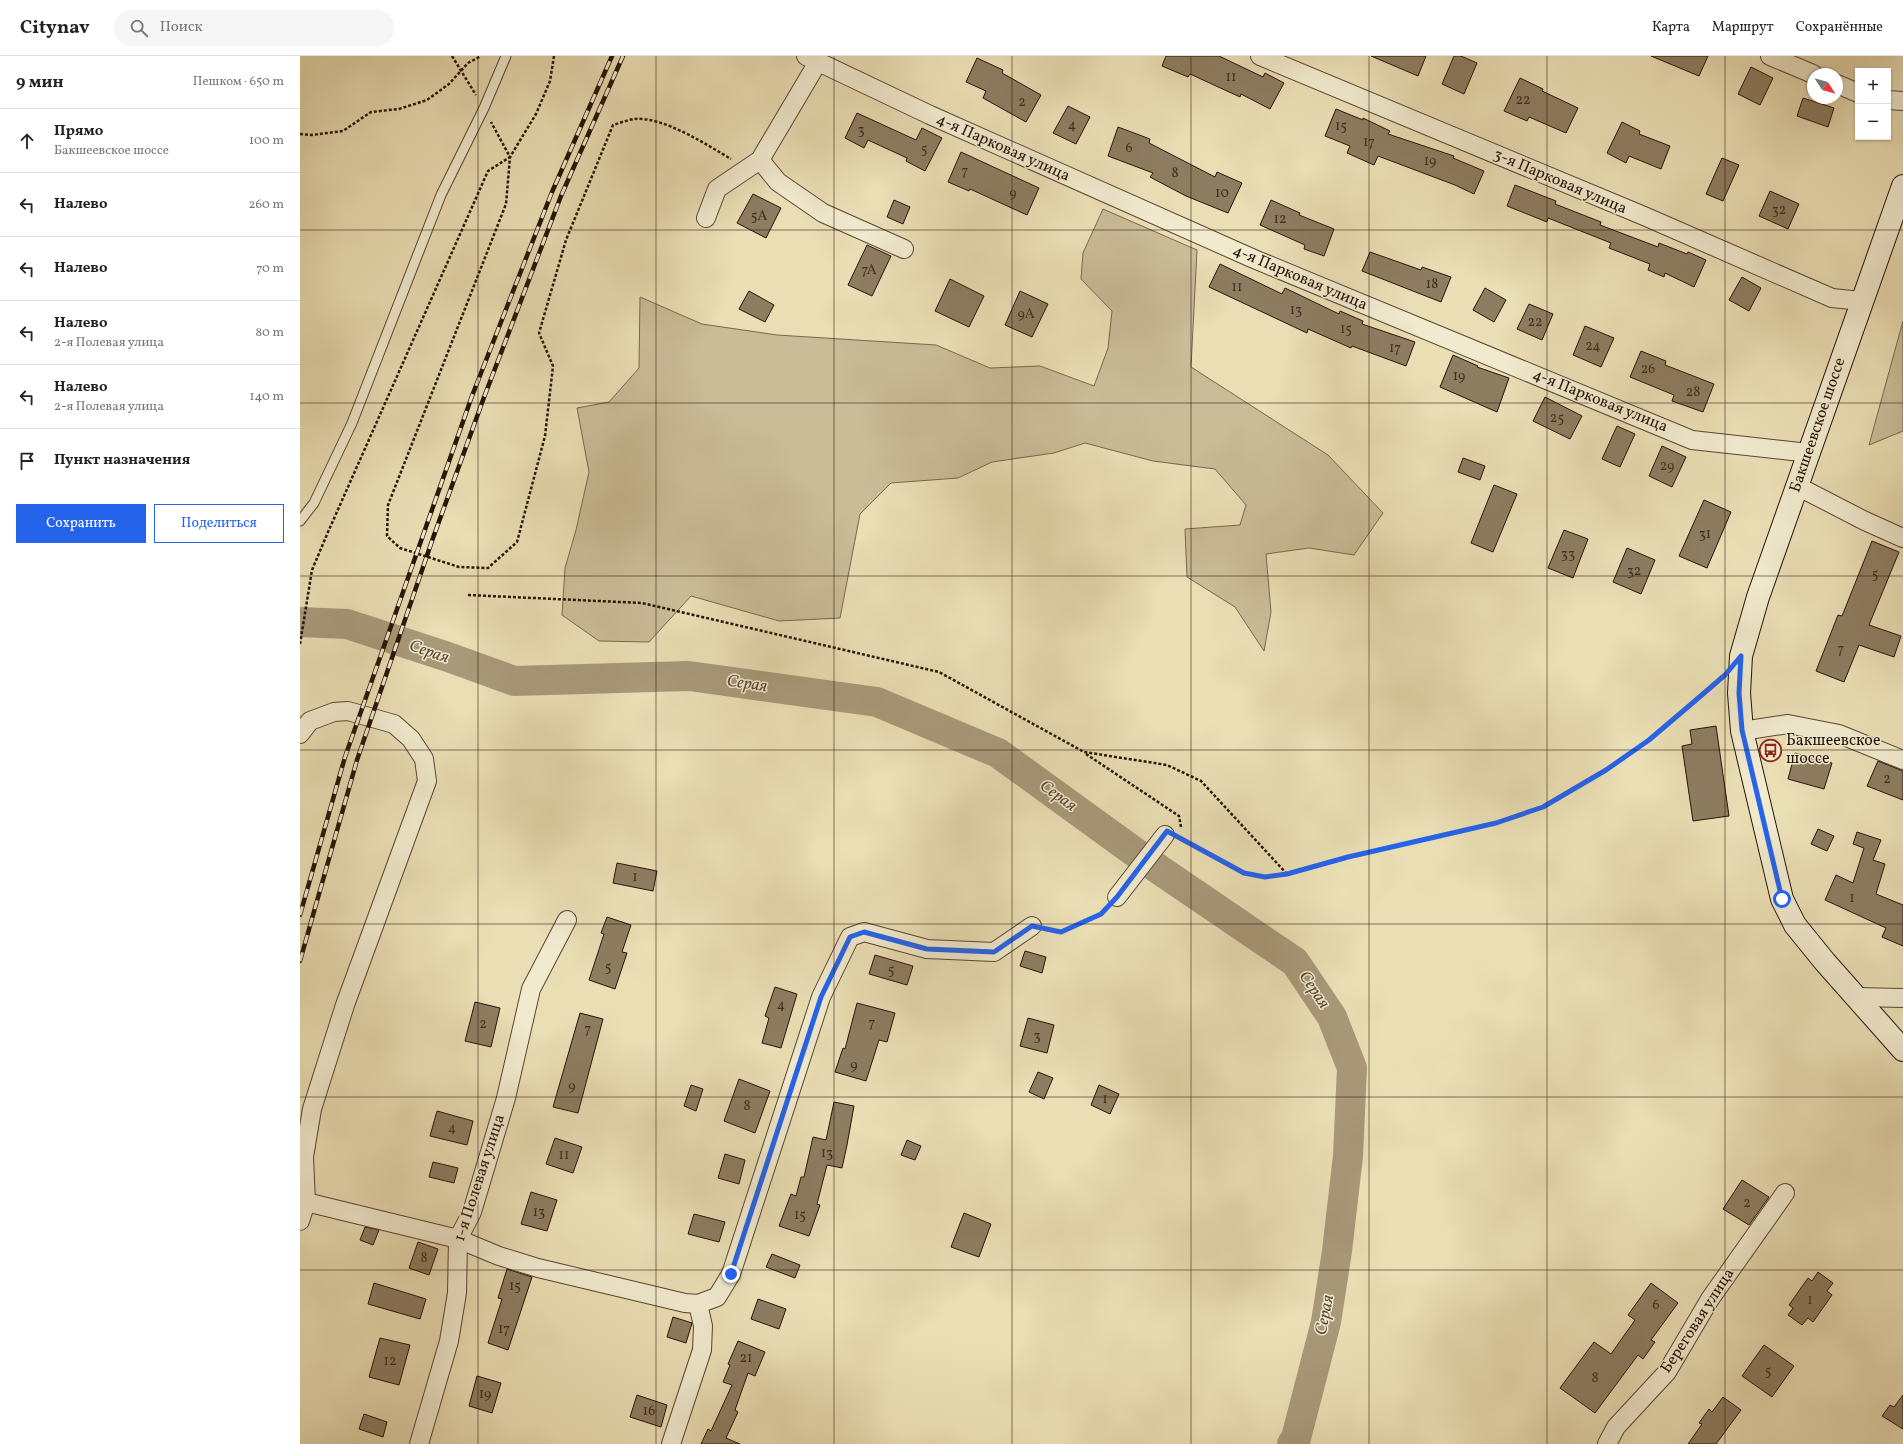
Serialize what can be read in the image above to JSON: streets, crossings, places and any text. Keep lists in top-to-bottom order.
{
  "streets": {
    "street": [
      "4-я Парковая улица",
      "3-я Парковая улица",
      "Бакшеевское шоссе",
      "1-я Полевая улица",
      "Береговая улица"
    ]
  },
  "crossings": [
    ["4-я Парковая улица", "Бакшеевское шоссе"],
    ["3-я Парковая улица", "Бакшеевское шоссе"]
  ],
  "water": ["Серая"],
  "places": {
    "bus stop": ["Бакшеевское шоссе"]
  },
  "house_numbers": [
    "11",
    "22",
    "2",
    "4",
    "15",
    "3",
    "17",
    "6",
    "5",
    "19",
    "7",
    "8",
    "9",
    "10",
    "32",
    "5А",
    "12",
    "7А",
    "18",
    "11",
    "13",
    "9А",
    "22",
    "15",
    "24",
    "17",
    "26",
    "19",
    "28",
    "25",
    "29",
    "31",
    "33",
    "32",
    "5",
    "7",
    "2",
    "1",
    "1",
    "5",
    "5",
    "4",
    "7",
    "2",
    "7",
    "3",
    "9",
    "9",
    "1",
    "8",
    "4",
    "13",
    "11",
    "2",
    "13",
    "15",
    "8",
    "15",
    "1",
    "6",
    "17",
    "21",
    "12",
    "5",
    "8",
    "19",
    "16"
  ],
  "north": "bottom right",
  "page": {
    "header": "Citynav",
    "search": "Поиск",
    "nav": ["Карта", "Маршрут", "Сохранённые"],
    "heading": ["9 мин", "Пешком · 650 m"],
    "map_buttons": ["+", "−"],
    "list": [
      ["Прямо", "Бакшеевское шоссе", "100 m"],
      ["Налево", "260 m"],
      ["Налево", "70 m"],
      ["Налево", "2-я Полевая улица", "80 m"],
      ["Налево", "2-я Полевая улица", "140 m"],
      "Пункт назначения"
    ],
    "buttons": ["Сохранить", "Поделиться"]
  }
}
